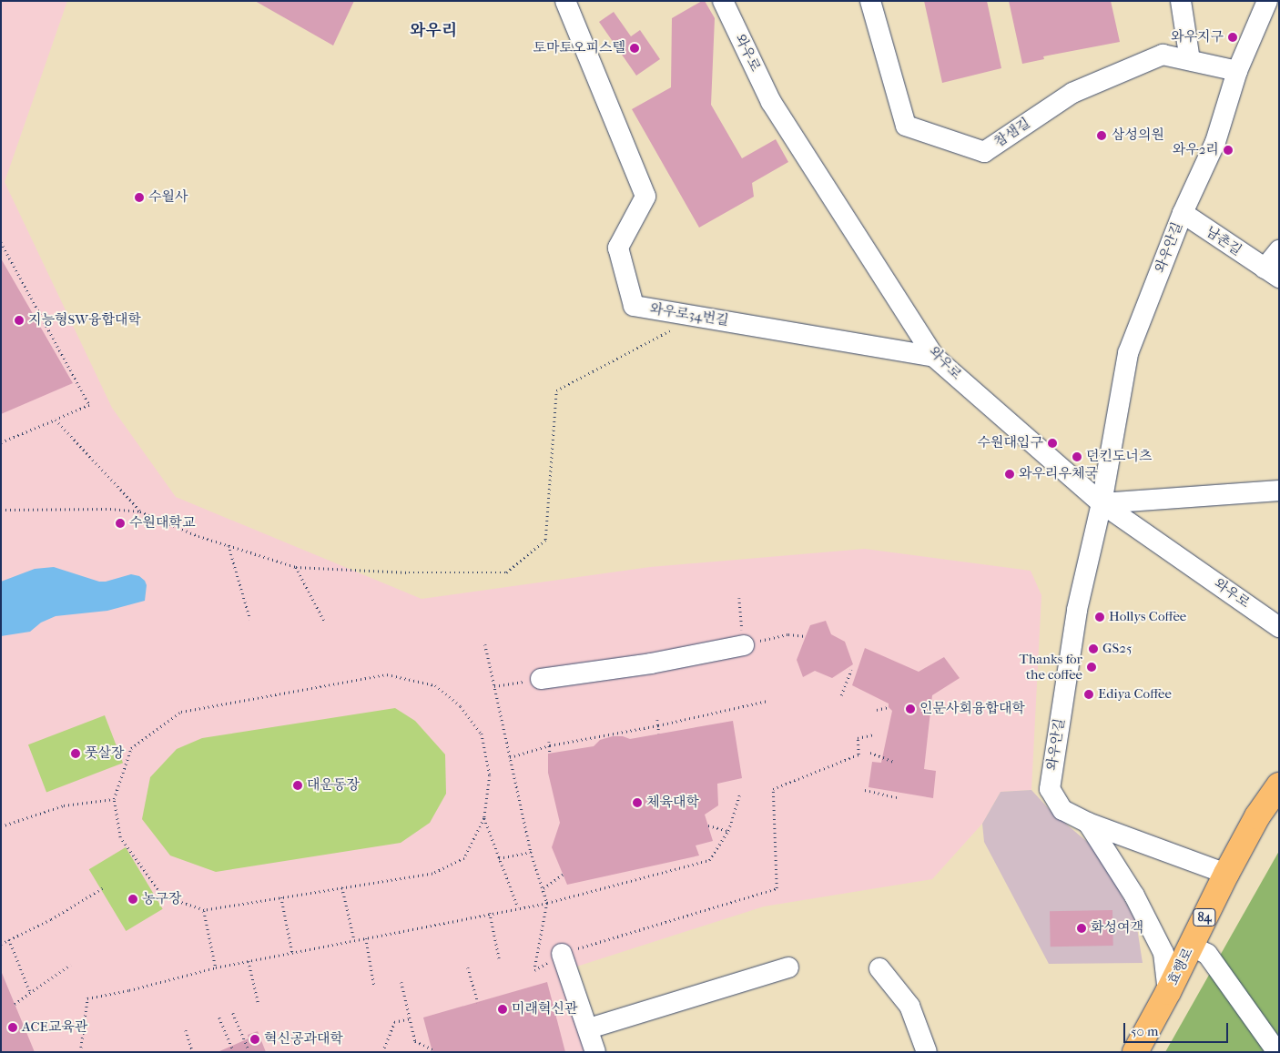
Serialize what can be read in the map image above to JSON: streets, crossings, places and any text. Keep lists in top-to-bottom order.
{
  "streets": {
    "main road": ["84", "효행로"],
    "street": [
      "와우로",
      "참샘길",
      "남촌길",
      "와우안길",
      "와우로34번길"
    ]
  },
  "crossings": [
    ["와우로", "와우안길"],
    ["와우로", "와우로34번길"],
    ["참샘길", "와우안길"],
    ["남촌길", "와우안길"],
    ["와우안길", "효행로"]
  ],
  "districts": ["와우리"],
  "places": [
    "와우지구",
    "토마토오피스텔",
    "삼성의원",
    "와우2리",
    "수월사",
    "지능형SW융합대학",
    "수원대입구",
    "던킨도너츠",
    "와우리우체국",
    "수원대학교",
    "Hollys Coffee",
    "GS25",
    "Thanks for the coffee",
    "Ediya Coffee",
    "인문사회융합대학",
    "풋살장",
    "대운동장",
    "체육대학",
    "농구장",
    "화성여객",
    "미래혁신관",
    "ACE교육관",
    "혁신공과대학"
  ],
  "scale_bar": "50 m"
}
